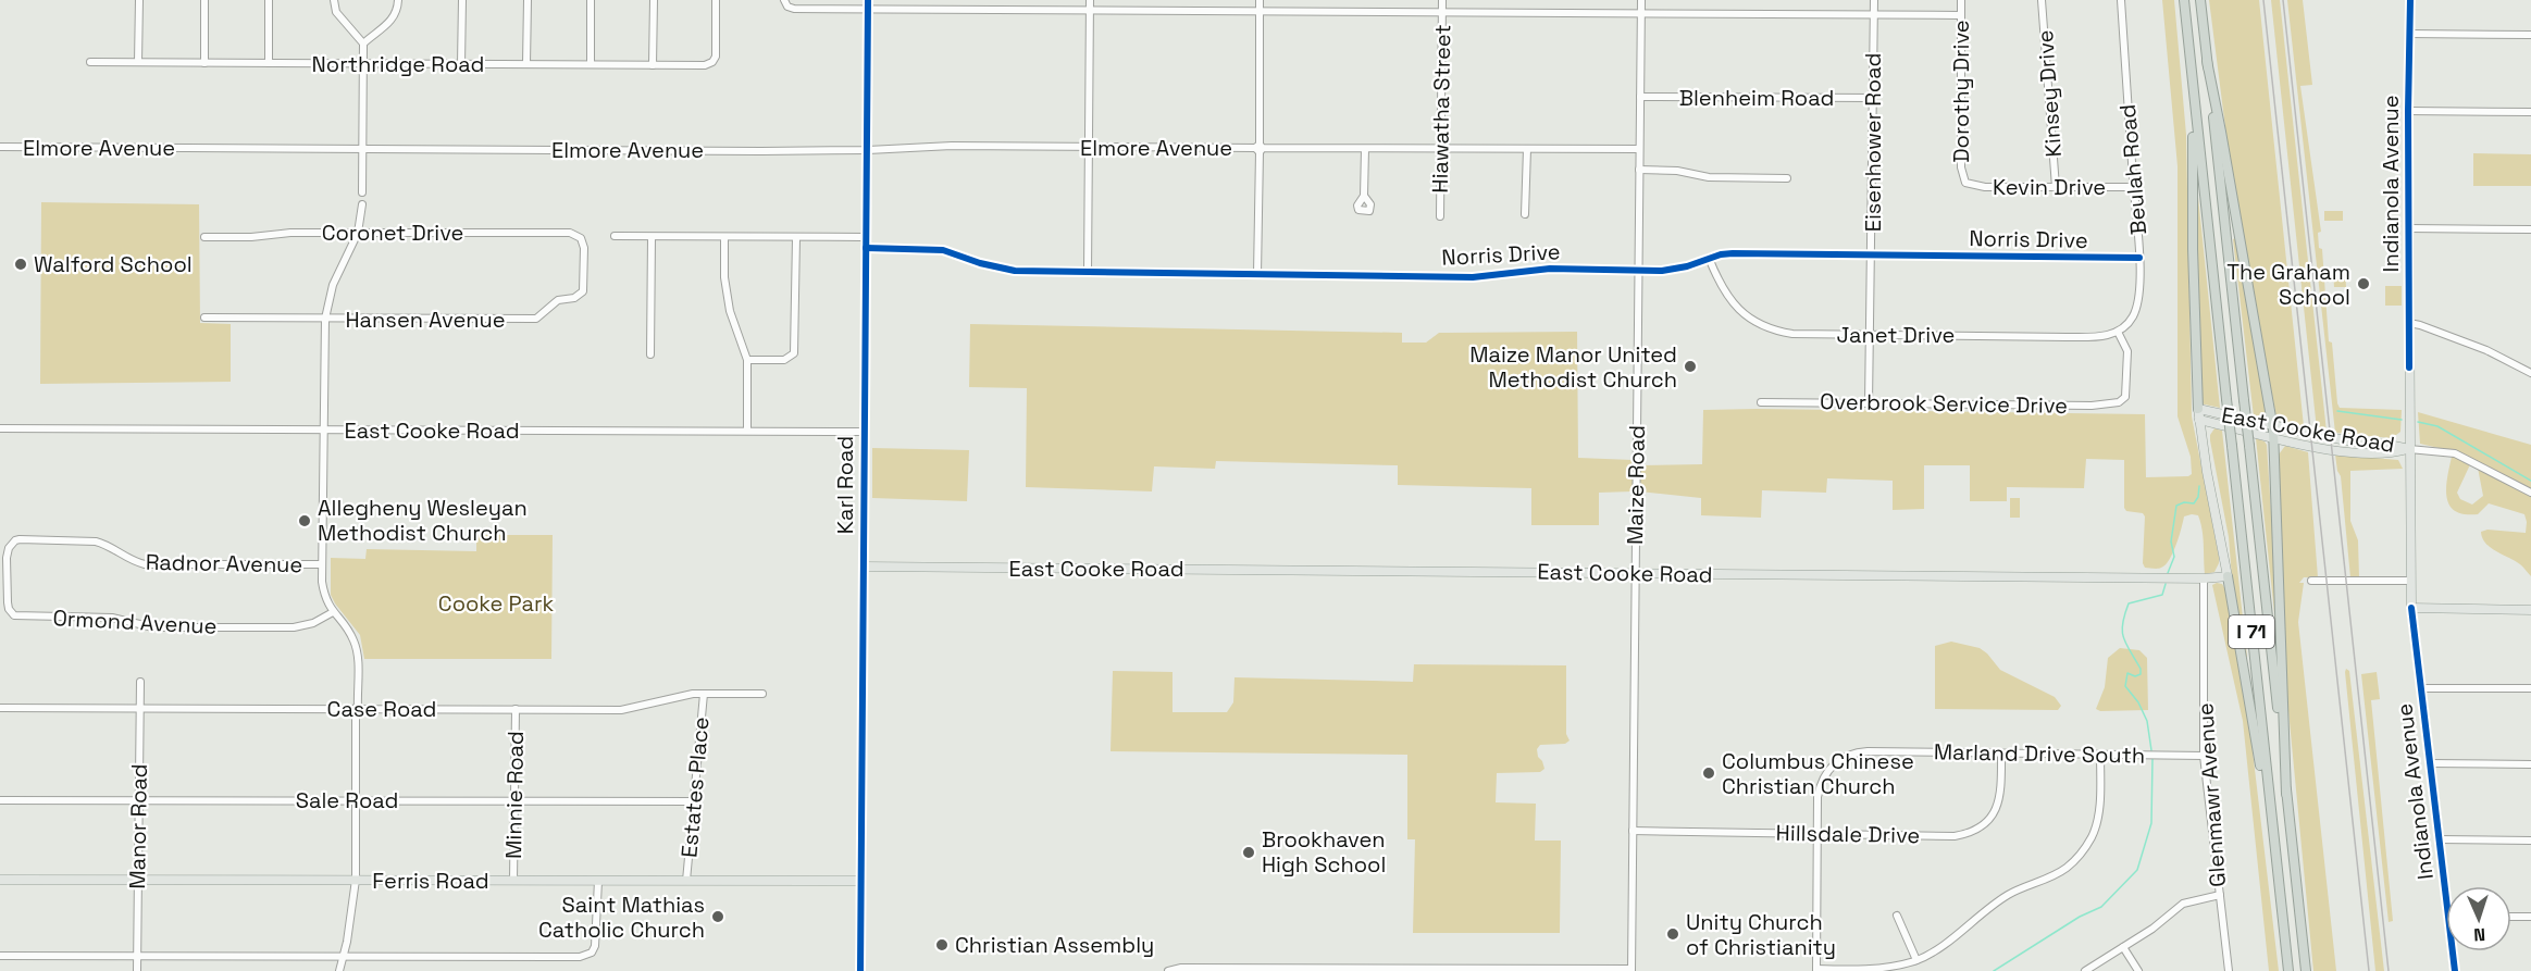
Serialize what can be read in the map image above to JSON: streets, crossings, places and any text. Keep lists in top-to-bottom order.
{
  "streets": {
    "highway": ["I 71"],
    "main road": [
      "Indianola Avenue",
      "East Cooke Road",
      "Karl Road",
      "Ferris Road"
    ],
    "street": [
      "Northridge Road",
      "Dorothy Drive",
      "Kinsey Drive",
      "Blenheim Road",
      "Hiawatha Street",
      "Eisenhower Road",
      "Elmore Avenue",
      "Beulah Road",
      "Kevin Drive",
      "Coronet Drive",
      "Norris Drive",
      "Hansen Avenue",
      "Janet Drive",
      "Overbrook Service Drive",
      "Maize Road",
      "Radnor Avenue",
      "Ormond Avenue",
      "Case Road",
      "Marland Drive South",
      "Estates Place",
      "Minnie Road",
      "Glenmawr Avenue",
      "Sale Road",
      "Manor Road",
      "Hillsdale Drive"
    ]
  },
  "crossings": [
    ["Dorothy Drive", "Kevin Drive"],
    ["Kinsey Drive", "Kevin Drive"],
    ["Blenheim Road", "Eisenhower Road"],
    ["Blenheim Road", "Maize Road"],
    ["Hiawatha Street", "Elmore Avenue"],
    ["Eisenhower Road", "Norris Drive"],
    ["Eisenhower Road", "Janet Drive"],
    ["Eisenhower Road", "Overbrook Service Drive"],
    ["Elmore Avenue", "Karl Road"],
    ["Elmore Avenue", "Maize Road"],
    ["Beulah Road", "Kevin Drive"],
    ["Beulah Road", "Norris Drive"],
    ["Beulah Road", "Janet Drive"],
    ["Beulah Road", "Overbrook Service Drive"],
    ["Indianola Avenue", "East Cooke Road"],
    ["Coronet Drive", "Hansen Avenue"],
    ["Norris Drive", "Janet Drive"],
    ["Norris Drive", "Karl Road"],
    ["Norris Drive", "Maize Road"],
    ["Janet Drive", "Overbrook Service Drive"],
    ["East Cooke Road", "Karl Road"],
    ["East Cooke Road", "Maize Road"],
    ["East Cooke Road", "Glenmawr Avenue"],
    ["Karl Road", "Ferris Road"],
    ["Maize Road", "Hillsdale Drive"],
    ["Radnor Avenue", "Ormond Avenue"],
    ["Case Road", "Estates Place"],
    ["Case Road", "Minnie Road"],
    ["Case Road", "Manor Road"],
    ["Marland Drive South", "Glenmawr Avenue"],
    ["Marland Drive South", "Hillsdale Drive"],
    ["Estates Place", "Sale Road"],
    ["Estates Place", "Ferris Road"],
    ["Minnie Road", "Sale Road"],
    ["Minnie Road", "Ferris Road"],
    ["Sale Road", "Manor Road"],
    ["Manor Road", "Ferris Road"]
  ],
  "parks": ["Cooke Park"],
  "places": [
    "Walford School",
    "The Graham School",
    "Maize Manor United Methodist Church",
    "Allegheny Wesleyan Methodist Church",
    "Columbus Chinese Christian Church",
    "Brookhaven High School",
    "Saint Mathias Catholic Church",
    "Unity Church of Christianity",
    "Christian Assembly"
  ],
  "north": "bottom"
}
